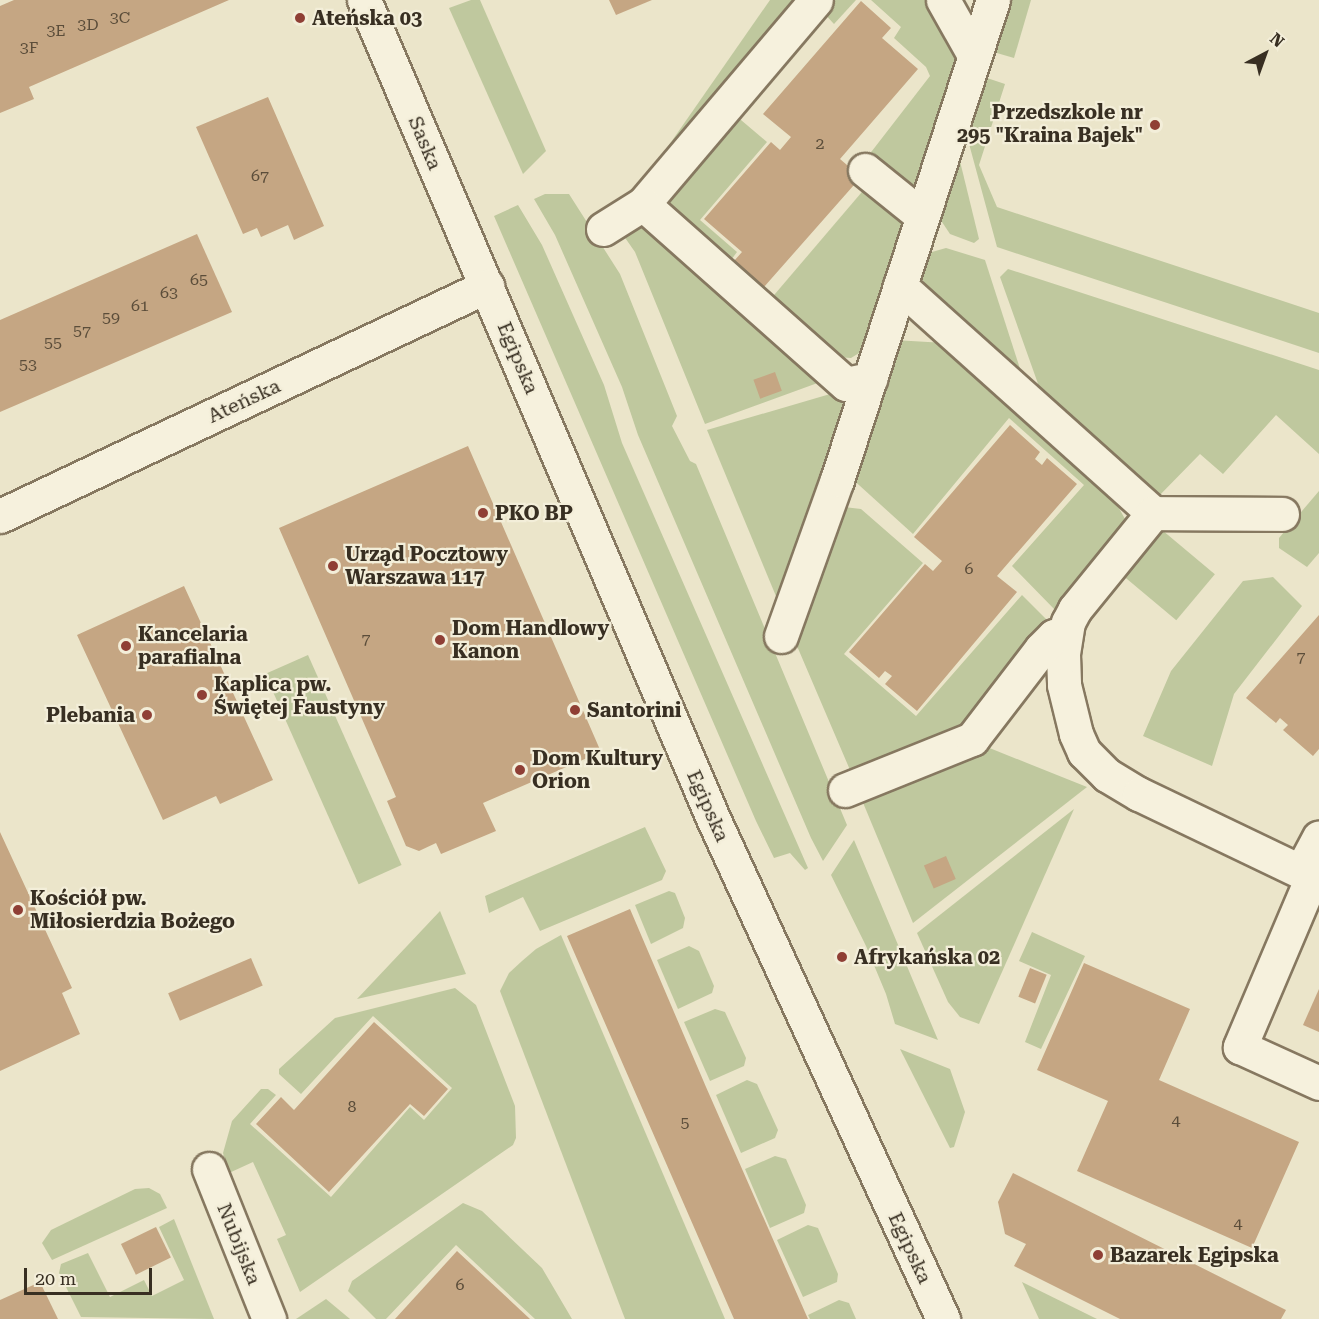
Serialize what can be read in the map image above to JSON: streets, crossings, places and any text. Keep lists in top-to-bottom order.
{
  "streets": {
    "street": [
      "Saska",
      "Egipska",
      "Ateńska",
      "Nubijska"
    ]
  },
  "crossings": [
    ["Saska", "Egipska"],
    ["Saska", "Ateńska"],
    ["Egipska", "Ateńska"]
  ],
  "places": [
    "Ateńska 03",
    "Przedszkole nr 295 \"Kraina Bajek\"",
    "PKO BP",
    "Urząd Pocztowy Warszawa 117",
    "Dom Handlowy Kanon",
    "Kancelaria parafialna",
    "Kaplica pw. Świętej Faustyny",
    "Santorini",
    "Plebania",
    "Dom Kultury Orion",
    "Kościół pw. Miłosierdzia Bożego",
    "Afrykańska 02",
    "Bazarek Egipska"
  ],
  "house_numbers": [
    "3C",
    "3D",
    "3E",
    "3F",
    "2",
    "67",
    "65",
    "63",
    "61",
    "59",
    "57",
    "55",
    "53",
    "6",
    "7",
    "7",
    "8",
    "4",
    "5",
    "4",
    "6"
  ],
  "scale_bar": "20 m",
  "north": "top right"
}
